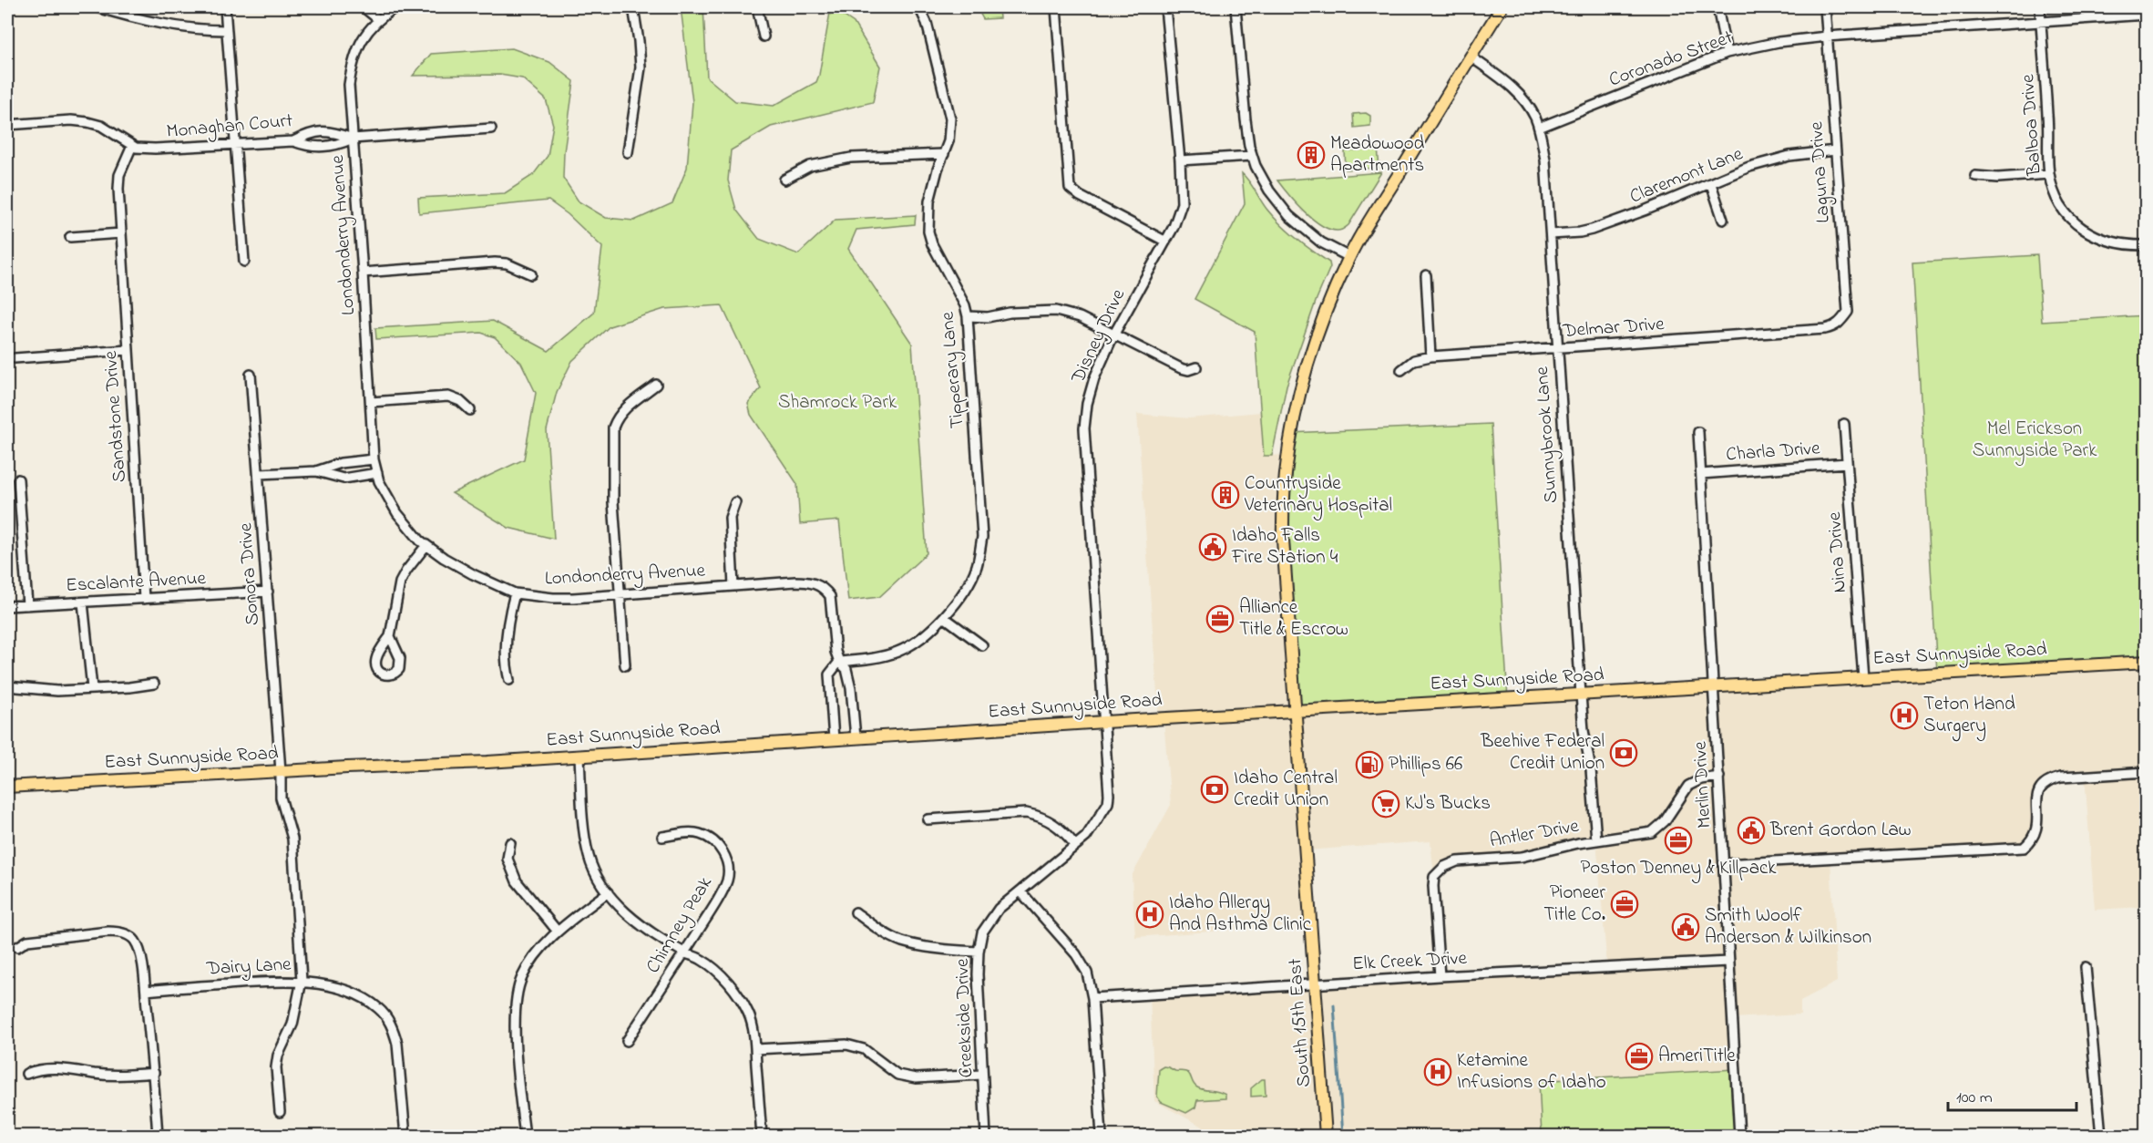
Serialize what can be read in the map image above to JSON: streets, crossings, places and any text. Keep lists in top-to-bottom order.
{
  "streets": {
    "main road": ["East Sunnyside Road", "South 15th East"],
    "street": [
      "Coronado Street",
      "Balboa Drive",
      "Monaghan Court",
      "Laguna Drive",
      "Claremont Lane",
      "Londonderry Avenue",
      "Delmar Drive",
      "Disney Drive",
      "Tipperary Lane",
      "Sandstone Drive",
      "Sunnybrook Lane",
      "Charla Drive",
      "Nina Drive",
      "Sonora Drive",
      "Escalante Avenue",
      "Merlin Drive",
      "Antler Drive",
      "Chimney Peak",
      "Elk Creek Drive",
      "Dairy Lane",
      "Creekside Drive"
    ]
  },
  "crossings": [
    ["Coronado Street", "Balboa Drive"],
    ["Coronado Street", "Laguna Drive"],
    ["Coronado Street", "Sunnybrook Lane"],
    ["Monaghan Court", "Londonderry Avenue"],
    ["Monaghan Court", "Sandstone Drive"],
    ["Laguna Drive", "Claremont Lane"],
    ["Laguna Drive", "Delmar Drive"],
    ["Claremont Lane", "Sunnybrook Lane"],
    ["Londonderry Avenue", "Tipperary Lane"],
    ["Londonderry Avenue", "East Sunnyside Road"],
    ["Delmar Drive", "Sunnybrook Lane"],
    ["Disney Drive", "East Sunnyside Road"],
    ["Disney Drive", "Creekside Drive"],
    ["Sandstone Drive", "Escalante Avenue"],
    ["Sunnybrook Lane", "East Sunnyside Road"],
    ["Sunnybrook Lane", "Antler Drive"],
    ["Sunnybrook Lane", "South 15th East"],
    ["Charla Drive", "Nina Drive"],
    ["Charla Drive", "Merlin Drive"],
    ["Nina Drive", "East Sunnyside Road"],
    ["Sonora Drive", "Escalante Avenue"],
    ["Sonora Drive", "East Sunnyside Road"],
    ["Sonora Drive", "Dairy Lane"],
    ["East Sunnyside Road", "Merlin Drive"],
    ["East Sunnyside Road", "Creekside Drive"],
    ["East Sunnyside Road", "South 15th East"],
    ["Merlin Drive", "Antler Drive"],
    ["Merlin Drive", "Elk Creek Drive"],
    ["Antler Drive", "Elk Creek Drive"],
    ["Elk Creek Drive", "South 15th East"]
  ],
  "parks": ["Shamrock Park", "Mel Erickson Sunnyside Park"],
  "places": {
    "building": ["Meadowood Apartments", "Countryside Veterinary Hospital"],
    "public building": ["Idaho Falls Fire Station 4", "Brent Gordon Law", "Smith Woolf Anderson & Wilkinson"],
    "office": [
      "Alliance Title & Escrow",
      "Poston Denney & Killpack",
      "Pioneer Title Co.",
      "AmeriTitle"
    ],
    "hospital": ["Teton Hand Surgery", "Idaho Allergy And Asthma Clinic", "Ketamine Infusions of Idaho"],
    "bank": ["Beehive Federal Credit Union", "Idaho Central Credit Union"],
    "fuel station": ["Phillips 66"],
    "supermarket": ["KJ's Bucks"]
  },
  "scale_bar": "100 m"
}
